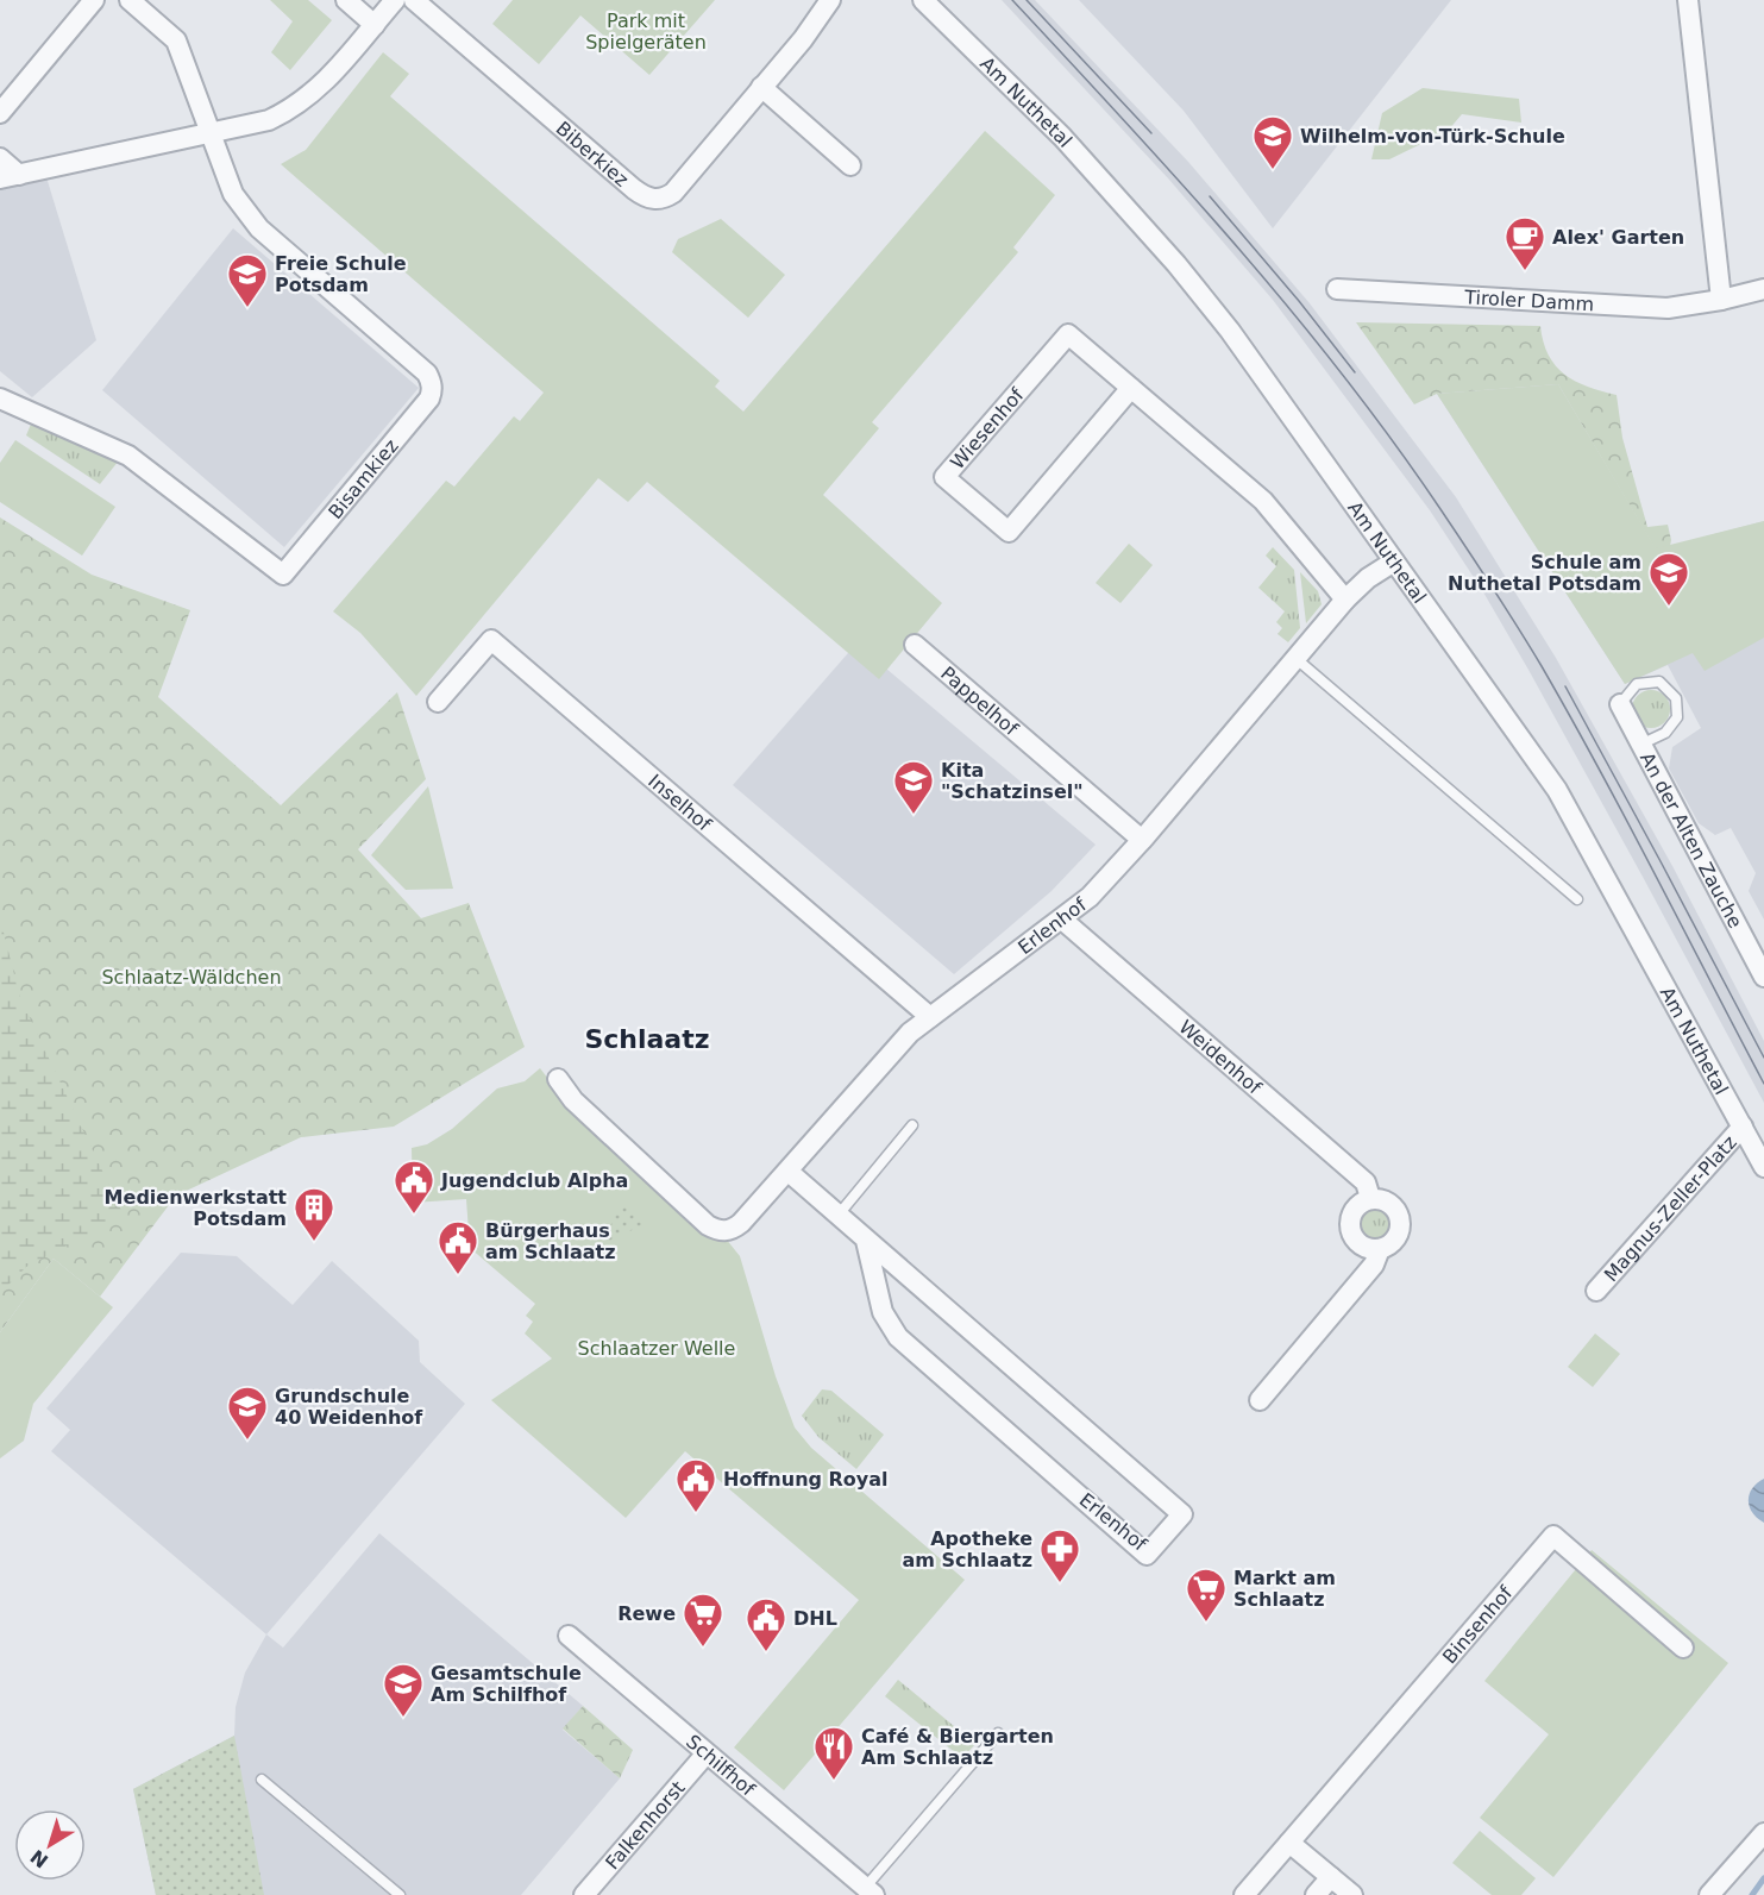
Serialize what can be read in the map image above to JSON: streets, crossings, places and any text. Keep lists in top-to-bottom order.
{
  "streets": {
    "street": [
      "Am Nuthetal",
      "Biberkiez",
      "Tiroler Damm",
      "Wiesenhof",
      "Bisamkiez",
      "Pappelhof",
      "Inselhof",
      "An der Alten Zauche",
      "Erlenhof",
      "Weidenhof",
      "Magnus-Zeller-Platz",
      "Binsenhof",
      "Schilfhof",
      "Falkenhorst"
    ]
  },
  "crossings": [
    ["Am Nuthetal", "Erlenhof"],
    ["Am Nuthetal", "Magnus-Zeller-Platz"],
    ["Wiesenhof", "Erlenhof"],
    ["Pappelhof", "Erlenhof"],
    ["Inselhof", "Erlenhof"],
    ["Erlenhof", "Weidenhof"],
    ["Schilfhof", "Falkenhorst"]
  ],
  "districts": ["Schlaatz"],
  "parks": ["Park mit Spielgeräten", "Schlaatz-Wäldchen", "Schlaatzer Welle"],
  "places": {
    "school or university": [
      "Wilhelm-von-Türk-Schule",
      "Freie Schule Potsdam",
      "Schule am Nuthetal Potsdam",
      "Kita \"Schatzinsel\"",
      "Grundschule 40 Weidenhof",
      "Gesamtschule Am Schilfhof"
    ],
    "cafe": ["Alex' Garten"],
    "public building": [
      "Jugendclub Alpha",
      "Bürgerhaus am Schlaatz",
      "Hoffnung Royal",
      "DHL"
    ],
    "building": ["Medienwerkstatt Potsdam"],
    "pharmacy": ["Apotheke am Schlaatz"],
    "supermarket": ["Markt am Schlaatz", "Rewe"],
    "restaurant": ["Café & Biergarten Am Schlaatz"]
  },
  "north": "bottom left"
}
